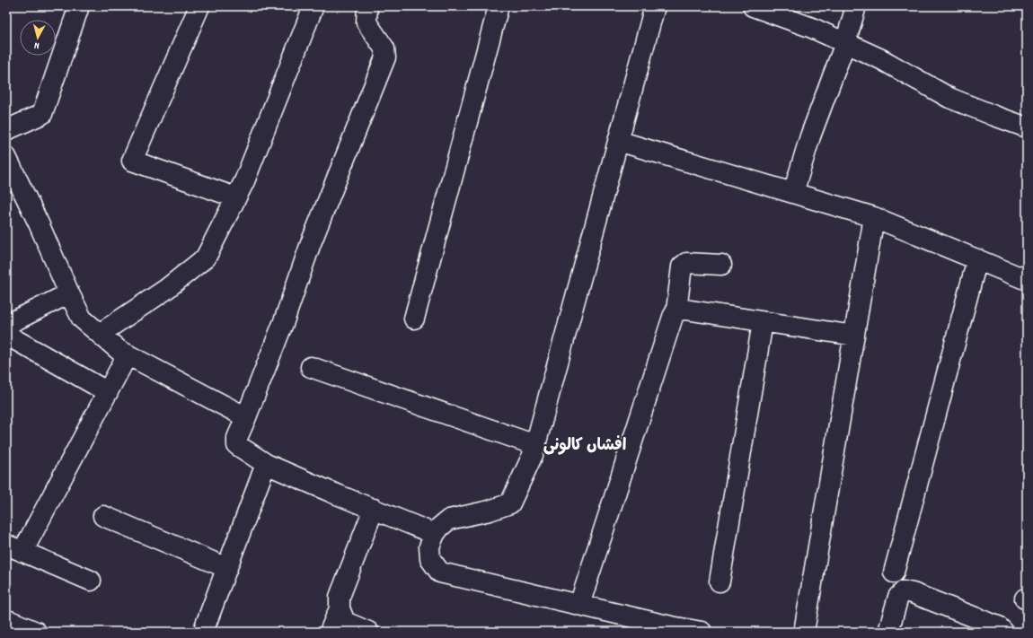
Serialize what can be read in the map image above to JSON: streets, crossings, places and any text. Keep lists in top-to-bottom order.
{
  "districts": ["افشاں کالونی"],
  "north": "bottom"
}
